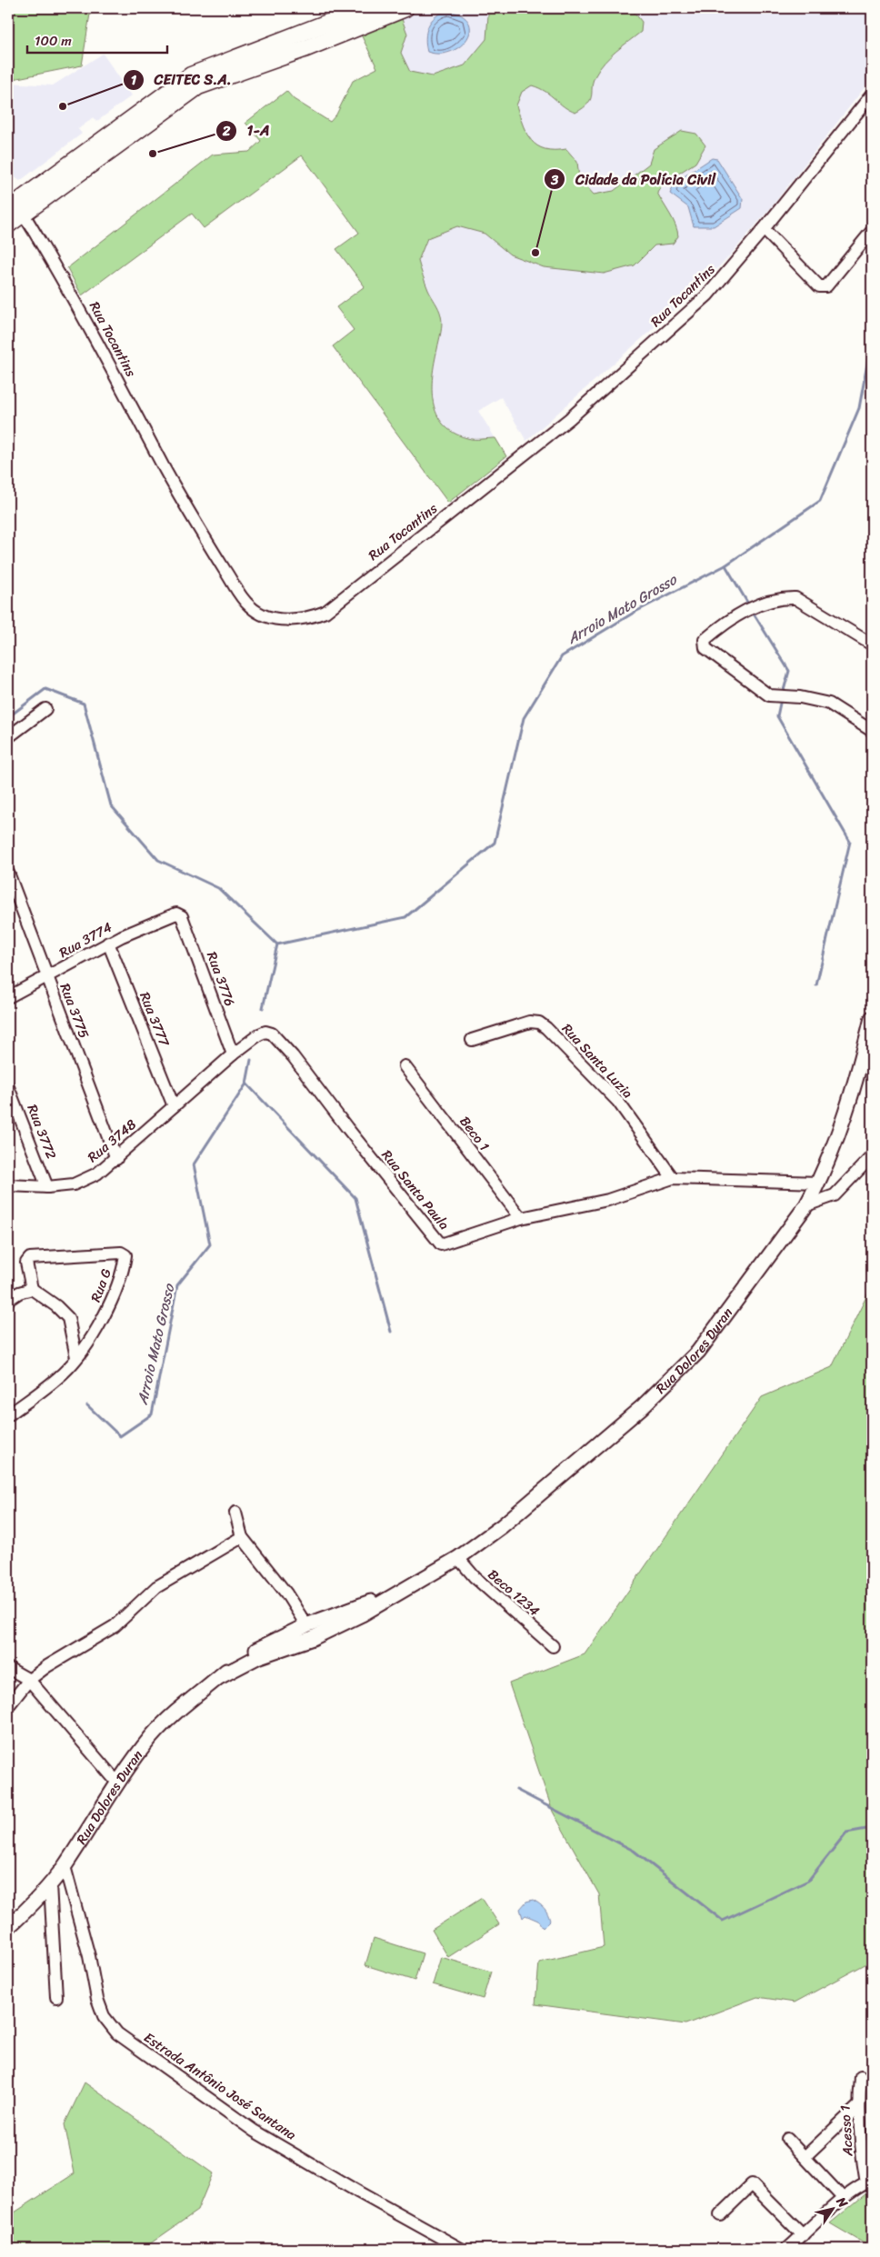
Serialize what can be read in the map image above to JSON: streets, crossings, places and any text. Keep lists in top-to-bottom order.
{
  "streets": {
    "street": [
      "Rua Tocantins",
      "Rua 3774",
      "Rua 3776",
      "Rua 3775",
      "Rua 3777",
      "Rua Santa Luzia",
      "Rua 3772",
      "Beco 1",
      "Rua 3748",
      "Rua Santa Paula",
      "Rua G",
      "Rua Dolores Duran",
      "Beco 1234",
      "Estrada Antônio José Santana",
      "Acesso 1"
    ]
  },
  "crossings": [
    ["Rua 3774", "Rua 3776"],
    ["Rua 3774", "Rua 3775"],
    ["Rua 3774", "Rua 3777"],
    ["Rua 3776", "Rua Santa Paula"],
    ["Rua 3775", "Rua 3748"],
    ["Rua 3777", "Rua 3748"],
    ["Rua Santa Luzia", "Rua Santa Paula"],
    ["Rua 3772", "Rua 3748"],
    ["Beco 1", "Rua Santa Paula"],
    ["Rua 3748", "Rua Santa Paula"],
    ["Rua Santa Paula", "Rua Dolores Duran"],
    ["Rua Dolores Duran", "Beco 1234"],
    ["Rua Dolores Duran", "Estrada Antônio José Santana"]
  ],
  "water": ["Arroio Mato Grosso"],
  "places": ["CEITEC S.A.", "1-A", "Cidade da Polícia Civil"],
  "scale_bar": "100 m",
  "north": "top right"
}
